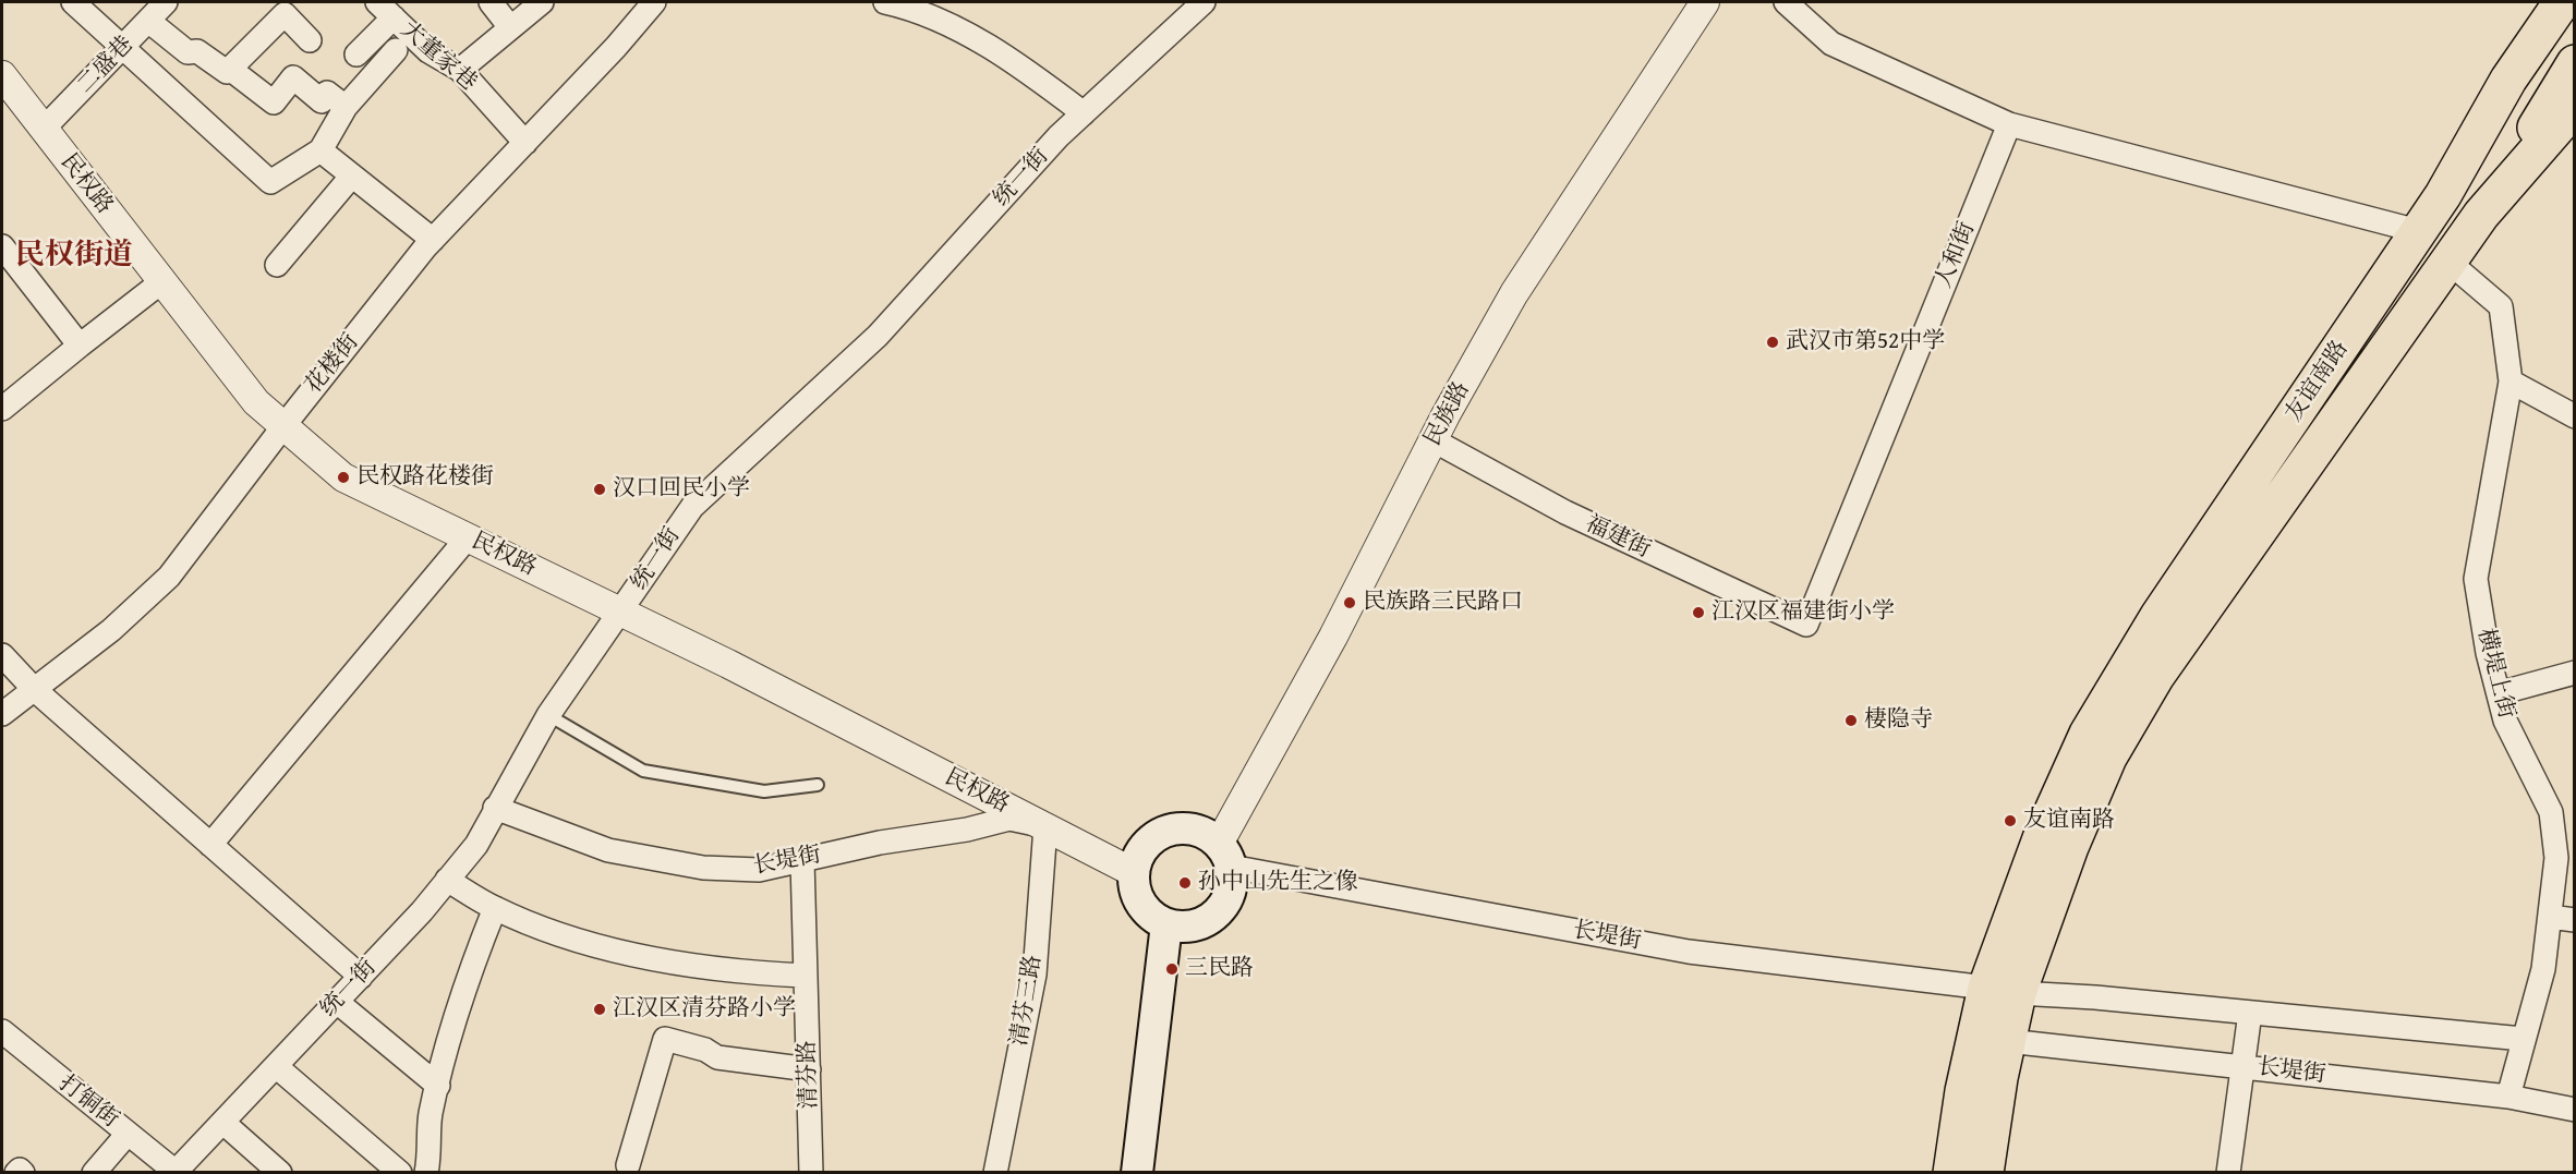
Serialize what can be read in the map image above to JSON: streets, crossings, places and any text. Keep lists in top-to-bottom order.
{
  "streets": {
    "main road": ["友谊南路"],
    "street": [
      "大董家巷",
      "二盛巷",
      "统一街",
      "民权路",
      "人和街",
      "花楼街",
      "民族路",
      "福建街",
      "横堤上街",
      "长堤街",
      "清芬三路",
      "清芬路",
      "打铜街"
    ]
  },
  "crossings": [
    ["大董家巷", "花楼街"],
    ["二盛巷", "民权路"],
    ["统一街", "民权路"],
    ["统一街", "长堤街"],
    ["统一街", "打铜街"],
    ["民权路", "花楼街"],
    ["民权路", "民族路"],
    ["民权路", "长堤街"],
    ["民权路", "清芬三路"],
    ["人和街", "福建街"],
    ["友谊南路", "横堤上街"],
    ["友谊南路", "长堤街"],
    ["民族路", "福建街"],
    ["民族路", "长堤街"],
    ["横堤上街", "长堤街"],
    ["长堤街", "清芬三路"],
    ["长堤街", "清芬路"]
  ],
  "districts": ["民权街道"],
  "places": [
    "武汉市第52中学",
    "民权路花楼街",
    "汉口回民小学",
    "民族路三民路口",
    "江汉区福建街小学",
    "棲隐寺",
    "友谊南路",
    "孙中山先生之像",
    "三民路",
    "江汉区清芬路小学"
  ]
}
